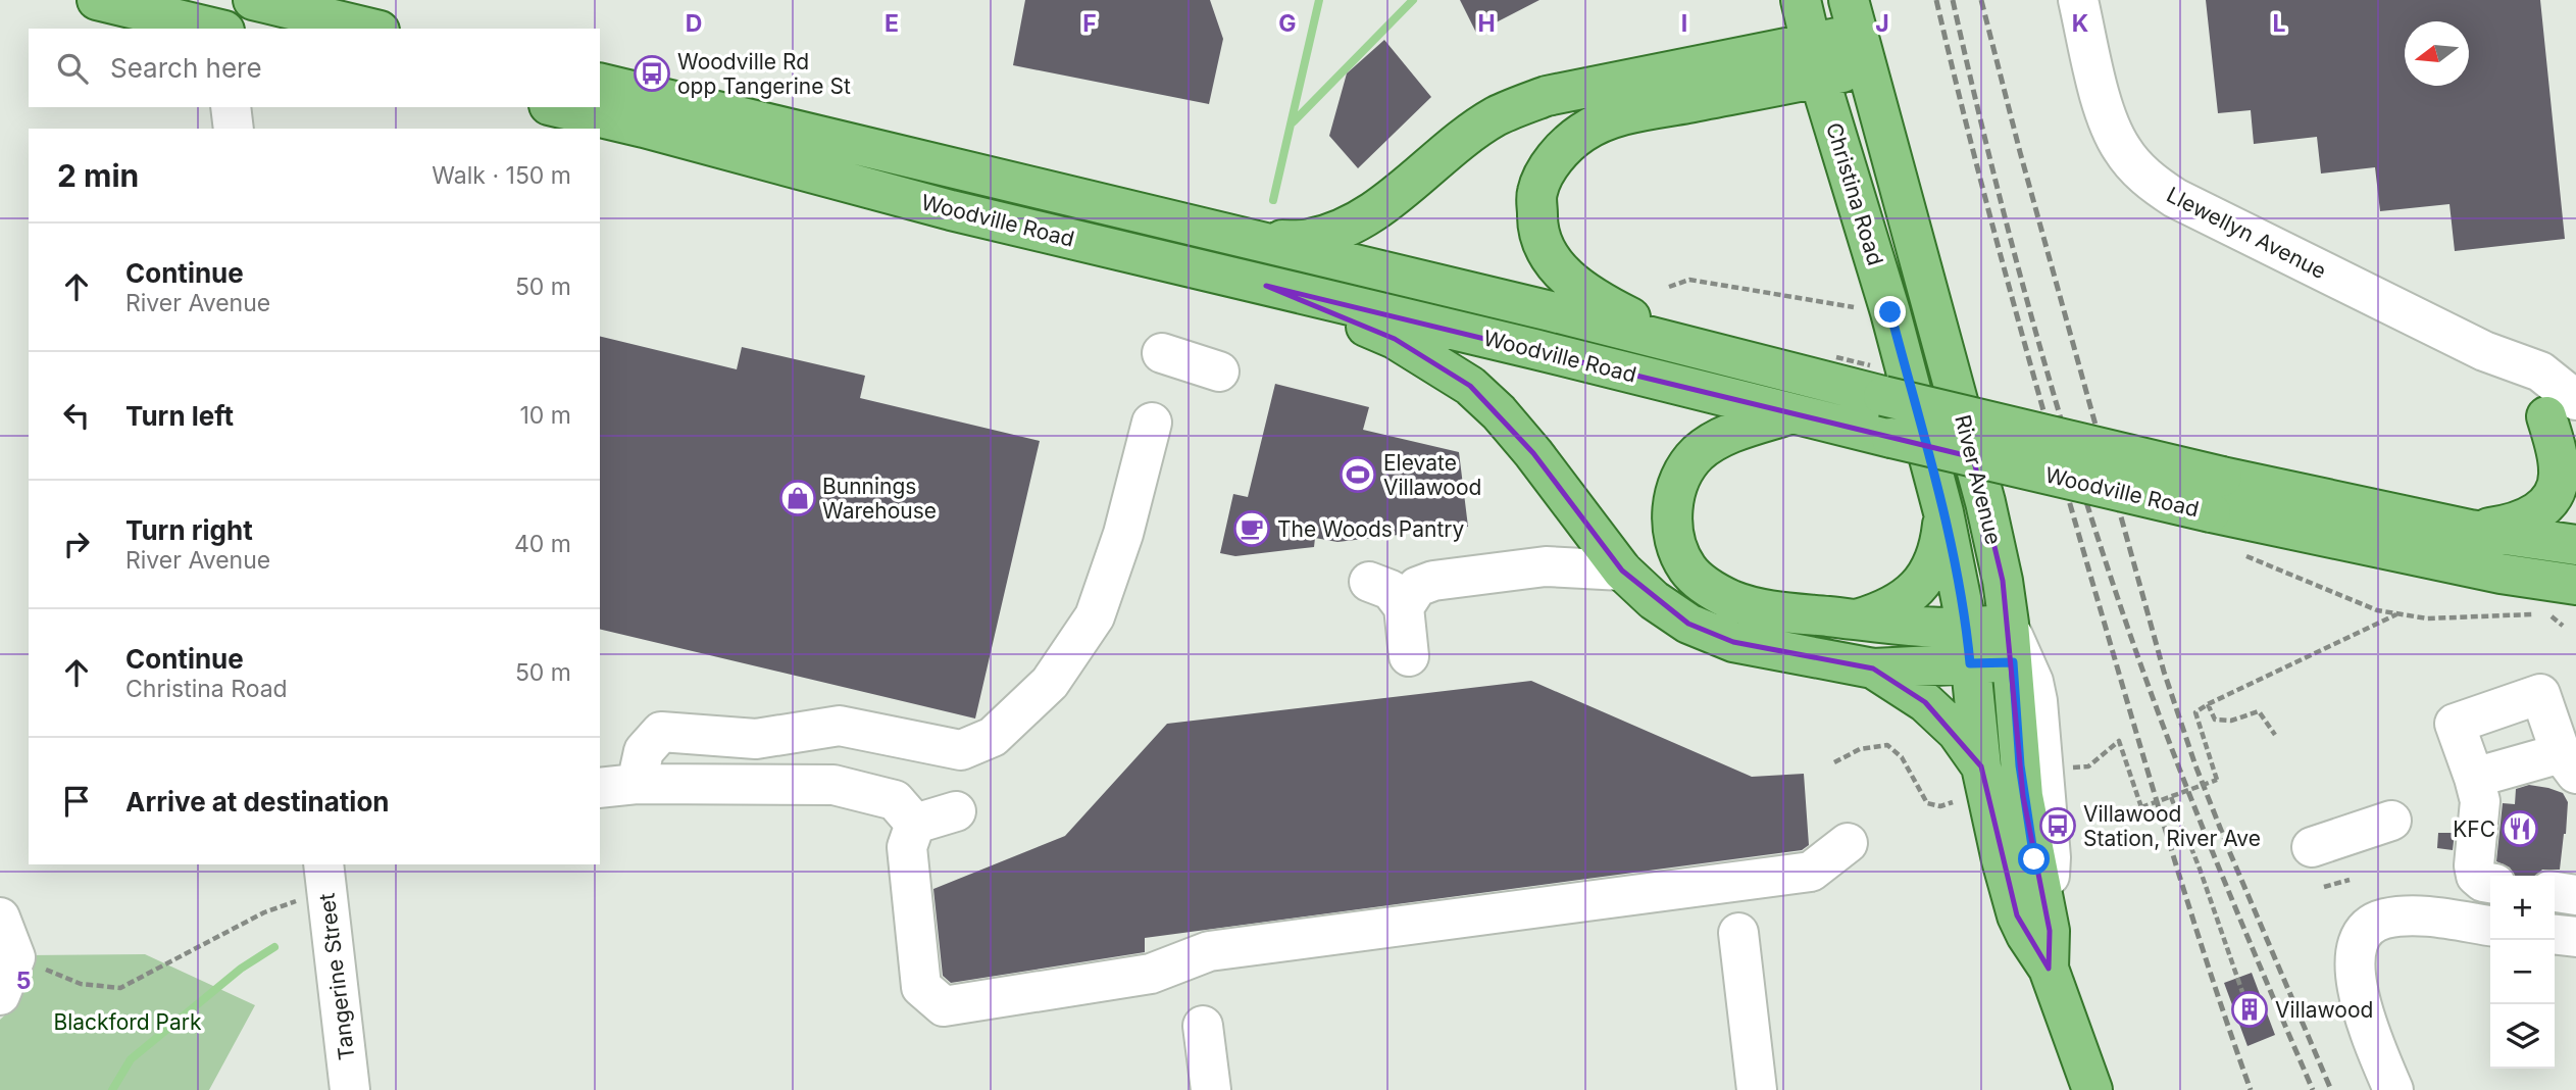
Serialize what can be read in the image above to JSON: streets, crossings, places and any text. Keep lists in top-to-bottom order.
{
  "streets": {
    "main road": ["Christina Road", "Woodville Road", "River Avenue"],
    "street": ["Llewellyn Avenue", "Tangerine Street"]
  },
  "crossings": [
    ["Christina Road", "River Avenue"]
  ],
  "parks": ["Blackford Park"],
  "places": {
    "bus stop": ["Woodville Rd opp Tangerine St", "Villawood Station, River Ave"],
    "sports": ["Elevate Villawood"],
    "shop": ["Bunnings Warehouse"],
    "cafe": ["The Woods Pantry"],
    "restaurant": ["KFC"],
    "building": ["Villawood"]
  },
  "north": "left",
  "page": {
    "search": "Search here",
    "heading": ["2 min", "Walk · 150 m"],
    "list": [
      ["Continue", "River Avenue", "50 m"],
      ["Turn left", "10 m"],
      ["Turn right", "River Avenue", "40 m"],
      ["Continue", "Christina Road", "50 m"],
      "Arrive at destination"
    ],
    "map_buttons": ["+", "−"]
  },
  "grid": {
    "columns": [
      "D",
      "E",
      "F",
      "G",
      "H",
      "I",
      "J",
      "K",
      "L"
    ],
    "rows": ["5"]
  }
}
